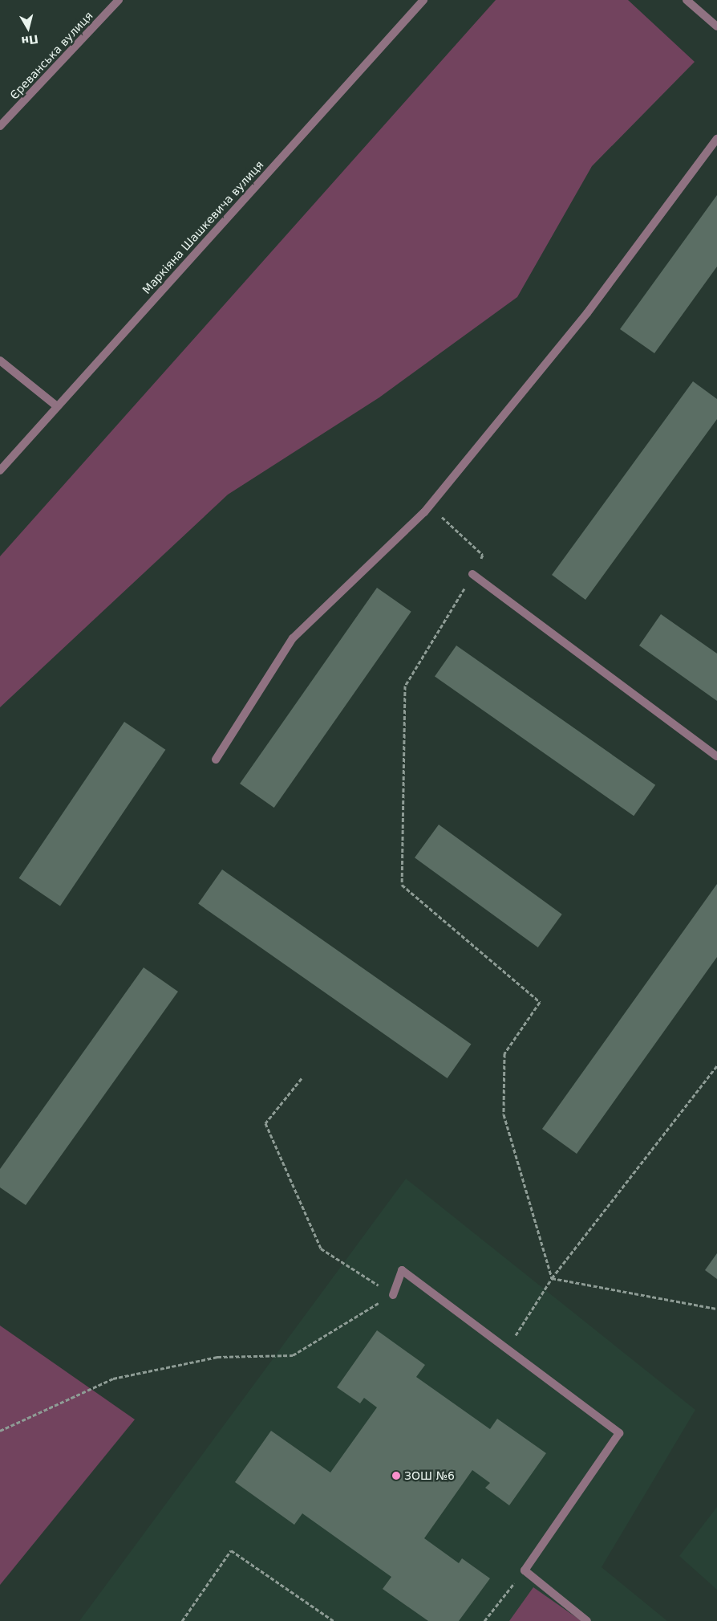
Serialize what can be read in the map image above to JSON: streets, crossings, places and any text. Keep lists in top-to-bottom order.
{
  "streets": {
    "street": ["Єреванська вулиця", "Маркіяна Шашкевича вулиця"]
  },
  "places": ["ЗОШ №6"],
  "north": "bottom"
}
